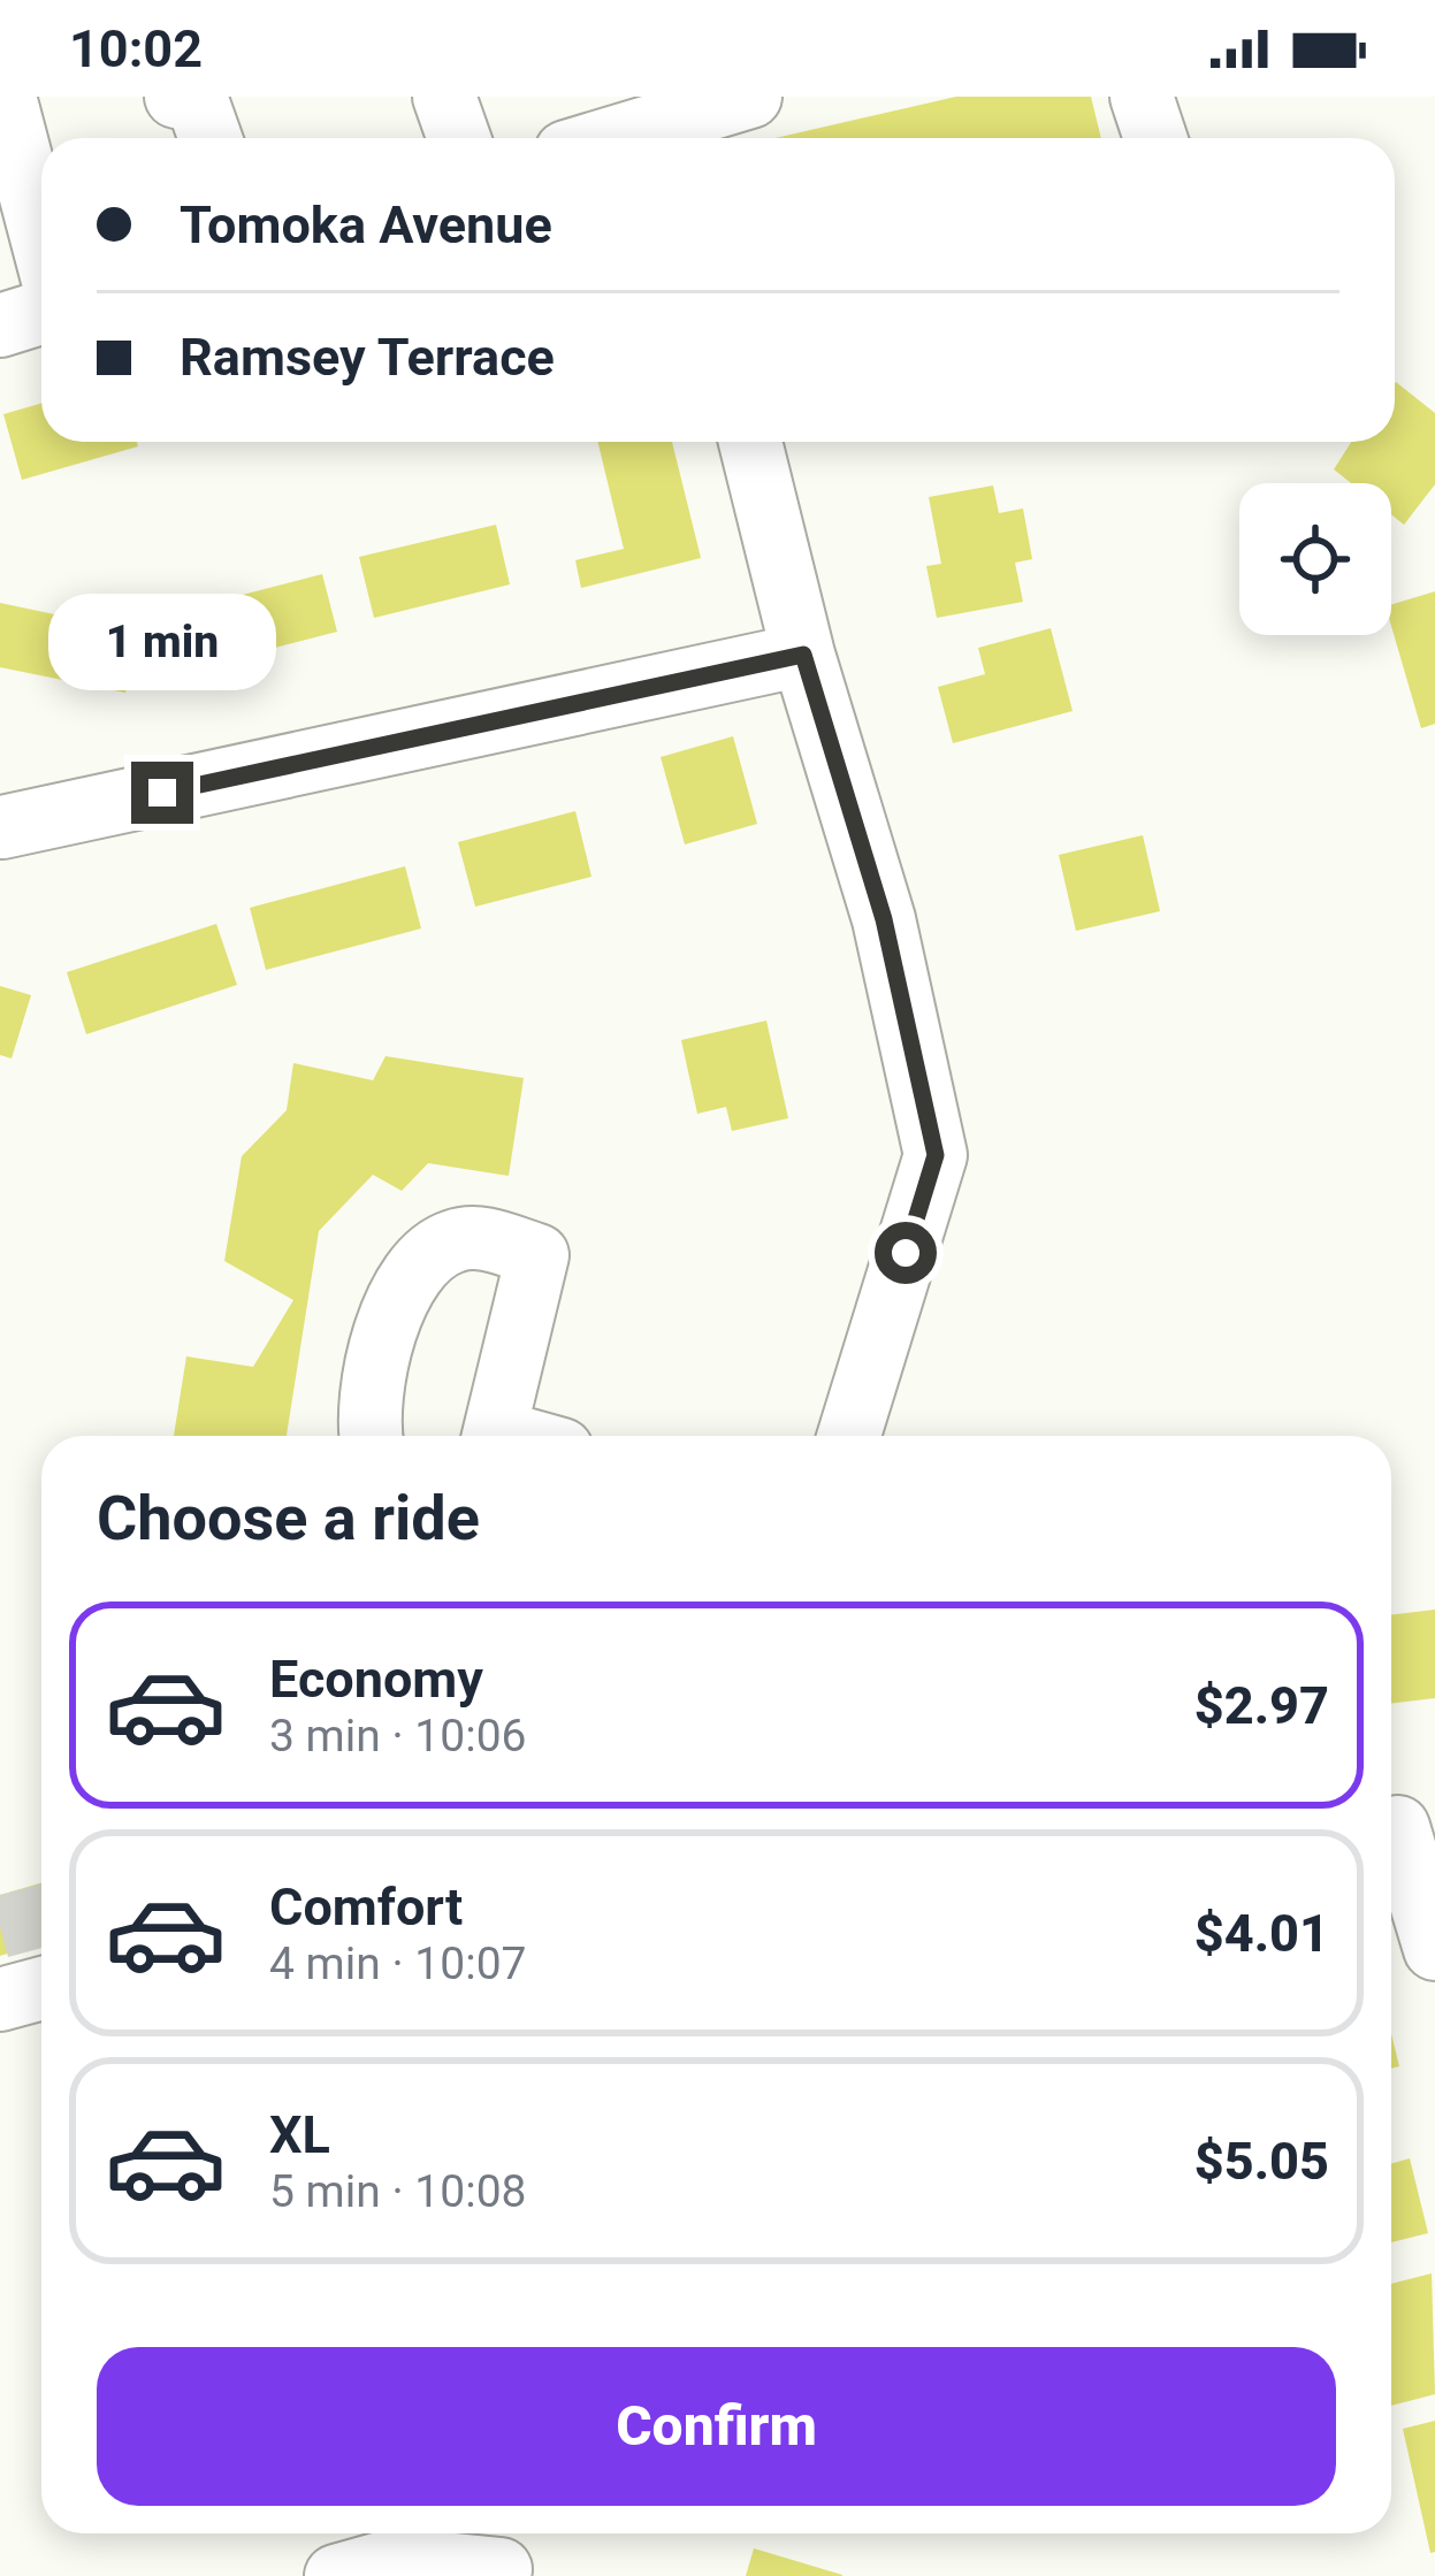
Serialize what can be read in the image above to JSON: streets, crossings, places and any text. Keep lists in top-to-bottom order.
{
  "page": {
    "status": "10:02",
    "banner": ["Tomoka Avenue", "Ramsey Terrace"],
    "bubble": "1 min",
    "heading": "Choose a ride",
    "list": [
      {
        "name": "Economy",
        "note": "3 min · 10:06",
        "value": "$2.97"
      },
      {
        "name": "Comfort",
        "note": "4 min · 10:07",
        "value": "$4.01"
      },
      {
        "name": "XL",
        "note": "5 min · 10:08",
        "value": "$5.05"
      }
    ],
    "buttons": "Confirm"
  }
}
